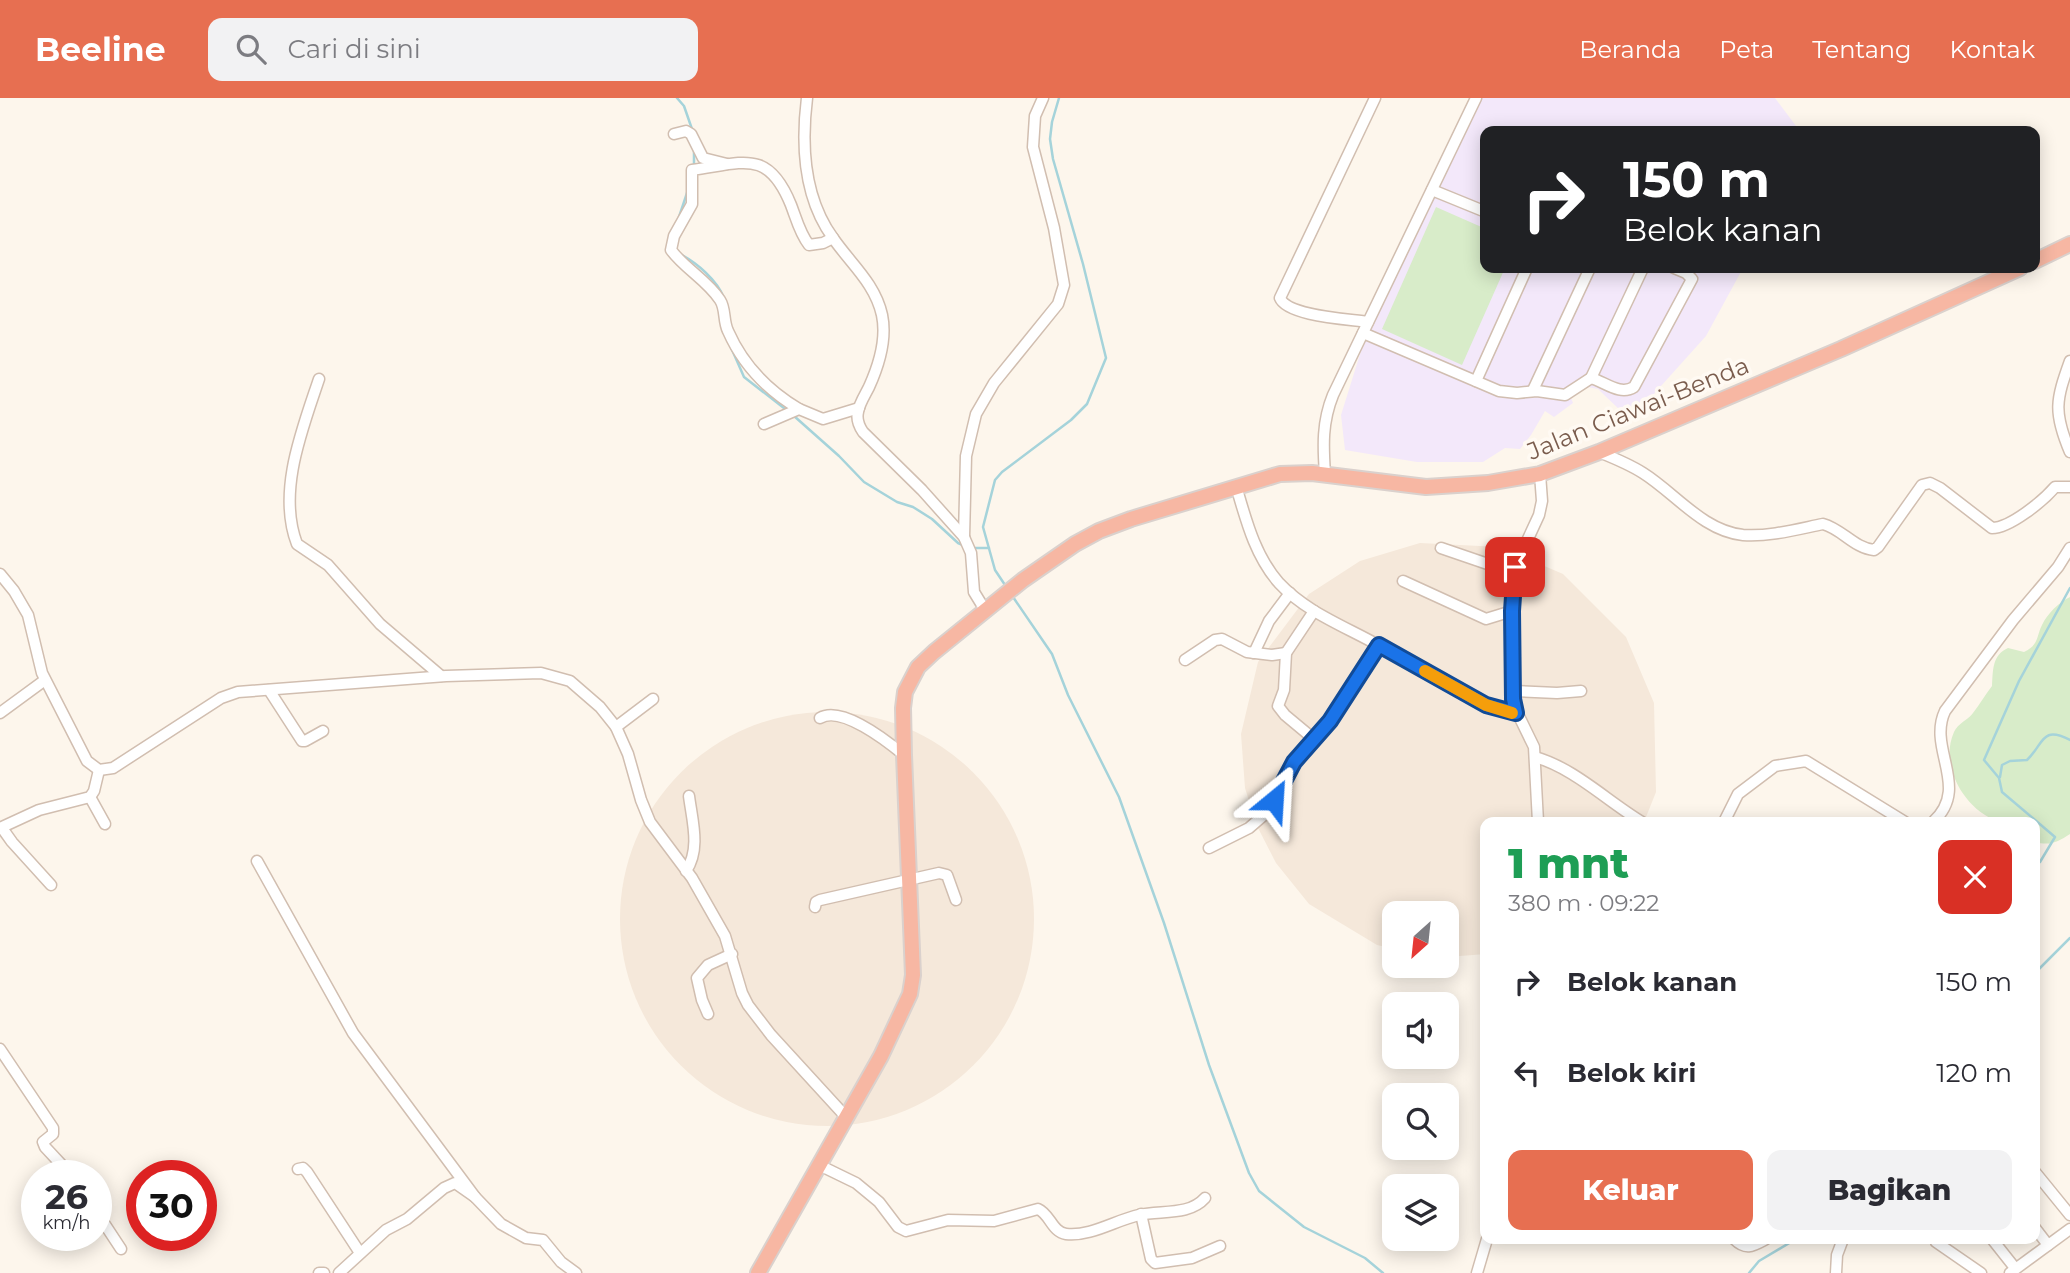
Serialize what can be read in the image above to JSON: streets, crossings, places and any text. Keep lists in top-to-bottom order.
{
  "streets": {
    "highway": ["Jalan Ciawai-Benda"]
  },
  "north": "bottom left",
  "page": {
    "header": "Beeline",
    "search": "Cari di sini",
    "nav": [
      "Beranda",
      "Peta",
      "Tentang",
      "Kontak"
    ],
    "turn": ["150 m", "Belok kanan"],
    "heading": ["1 mnt", "380 m · 09:22"],
    "list": [
      {
        "name": "Belok kanan",
        "value": "150 m"
      },
      {
        "name": "Belok kiri",
        "value": "120 m"
      }
    ],
    "buttons": ["Keluar", "Bagikan"],
    "speed": "26 km/h",
    "limit": "30"
  }
}
